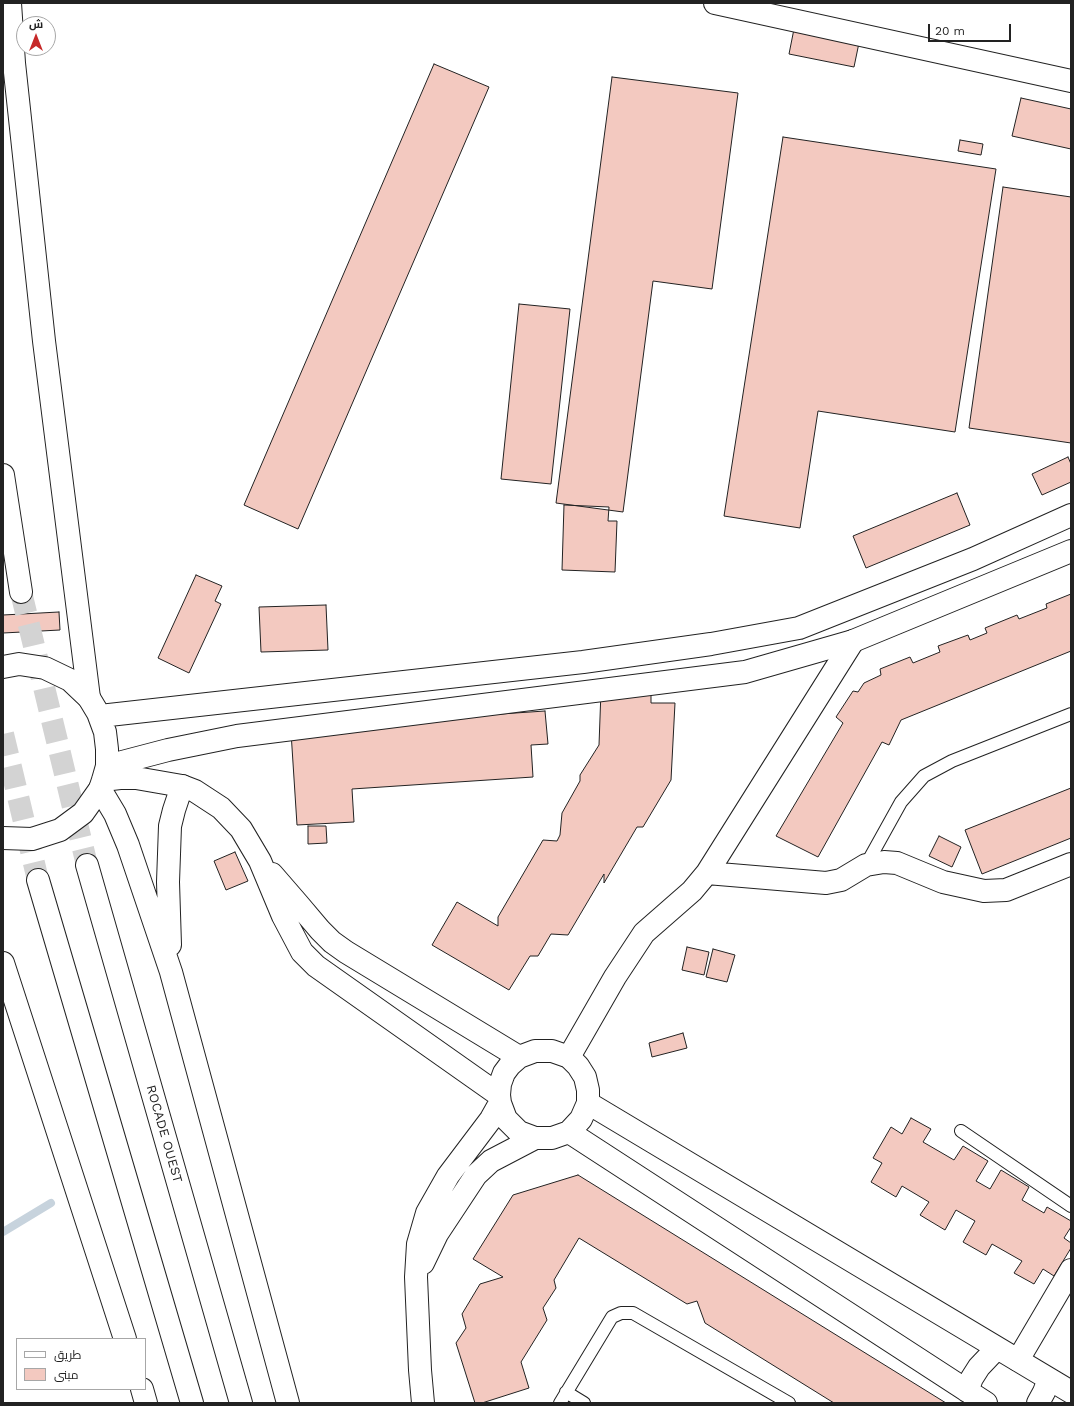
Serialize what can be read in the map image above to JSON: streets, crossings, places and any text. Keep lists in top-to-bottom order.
{
  "streets": {
    "main road": ["ROCADE OUEST"]
  },
  "legend": ["طريق", "مبنى"],
  "scale_bar": "20 m",
  "north": "top"
}
